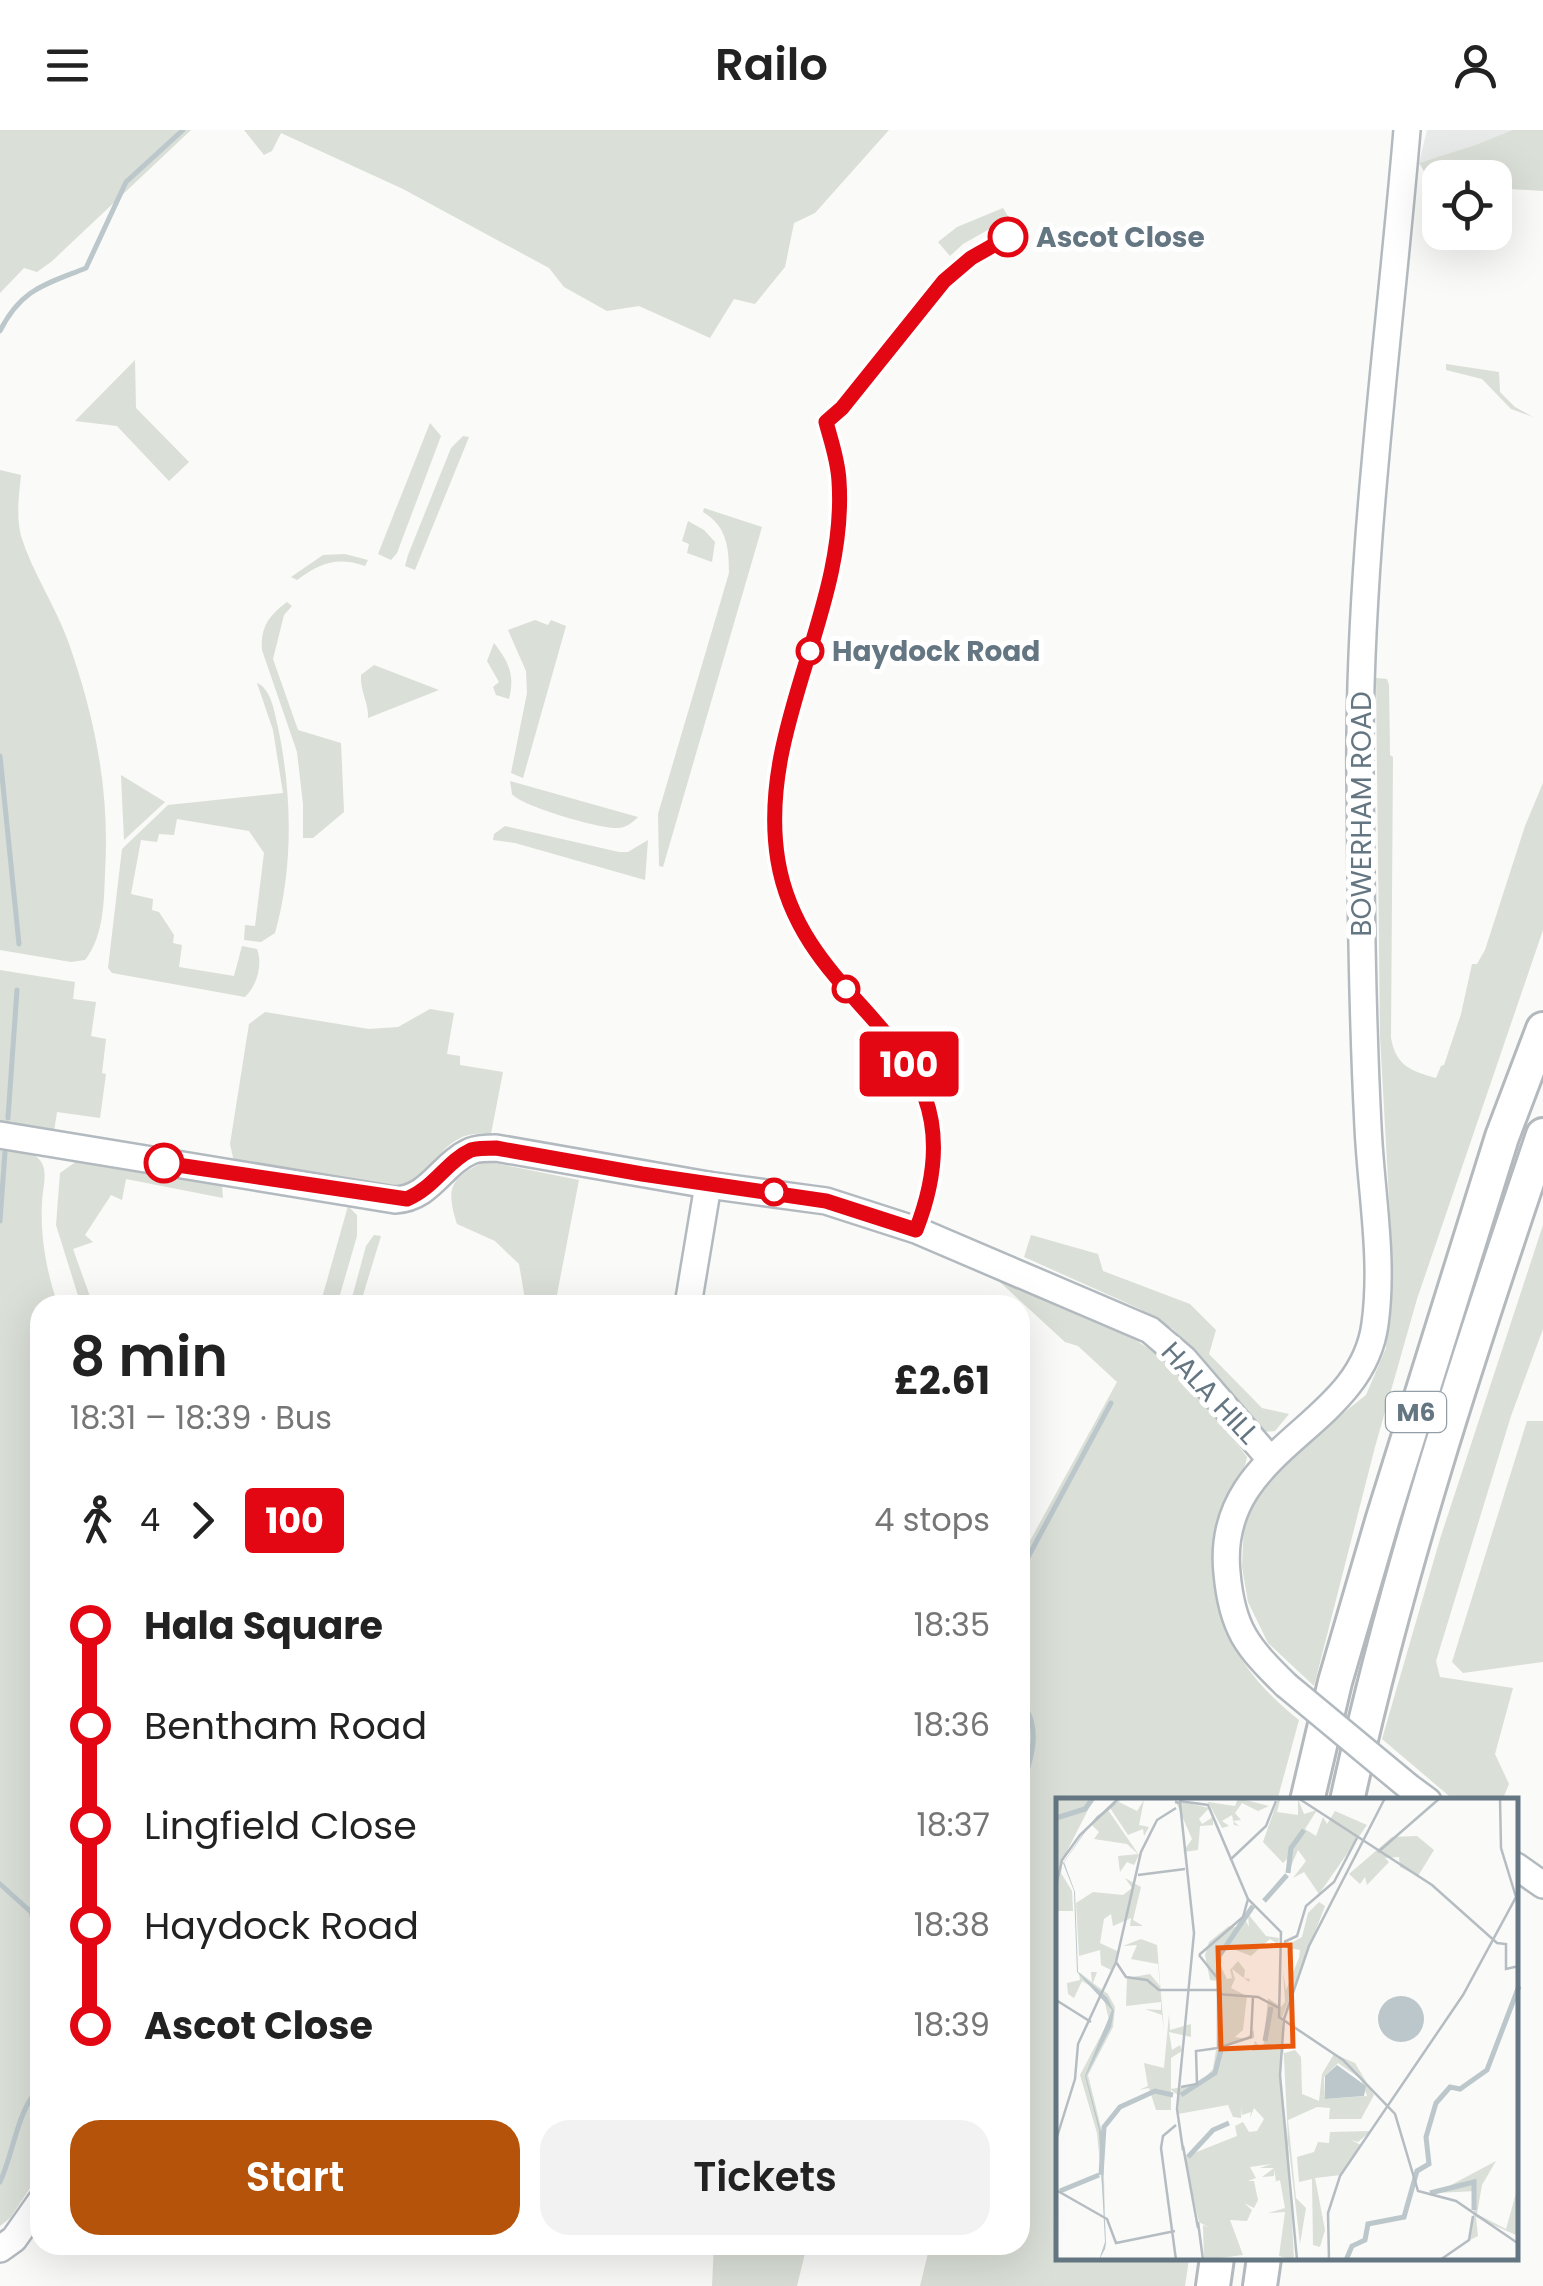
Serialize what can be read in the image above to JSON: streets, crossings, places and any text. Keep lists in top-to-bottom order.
{
  "streets": {
    "highway": ["M6"],
    "street": ["BOWERHAM ROAD", "HALA HILL"]
  },
  "crossings": [
    ["BOWERHAM ROAD", "HALA HILL"]
  ],
  "places": ["Ascot Close", "Haydock Road"],
  "lines": ["bus line 100"],
  "page": {
    "header": "Railo",
    "on_map": "100",
    "heading": ["8 min", "18:31 – 18:39 · Bus", "£2.61"],
    "legs": ["4", "100", "4 stops"],
    "list": [
      {
        "name": "Hala Square",
        "value": "18:35"
      },
      {
        "name": "Bentham Road",
        "value": "18:36"
      },
      {
        "name": "Lingfield Close",
        "value": "18:37"
      },
      {
        "name": "Haydock Road",
        "value": "18:38"
      },
      {
        "name": "Ascot Close",
        "value": "18:39"
      }
    ],
    "buttons": ["Start", "Tickets"]
  }
}
